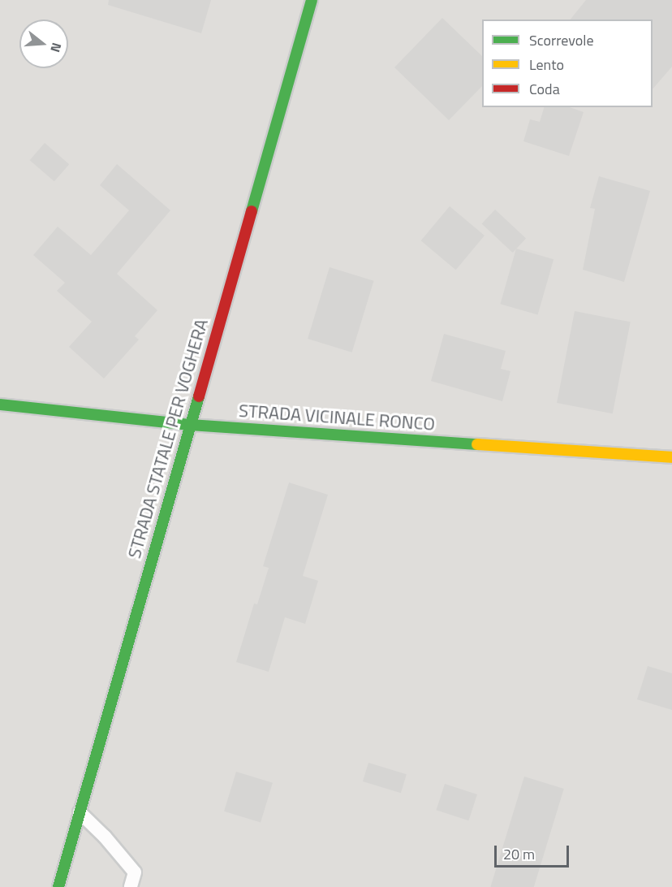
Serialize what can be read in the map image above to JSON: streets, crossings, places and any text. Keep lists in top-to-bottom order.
{
  "streets": {
    "main road": ["STRADA VICINALE RONCO", "STRADA STATALE PER VOGHERA"]
  },
  "crossings": [
    ["STRADA VICINALE RONCO", "STRADA STATALE PER VOGHERA"]
  ],
  "legend": ["Scorrevole", "Lento", "Coda"],
  "scale_bar": "20 m",
  "north": "right"
}
